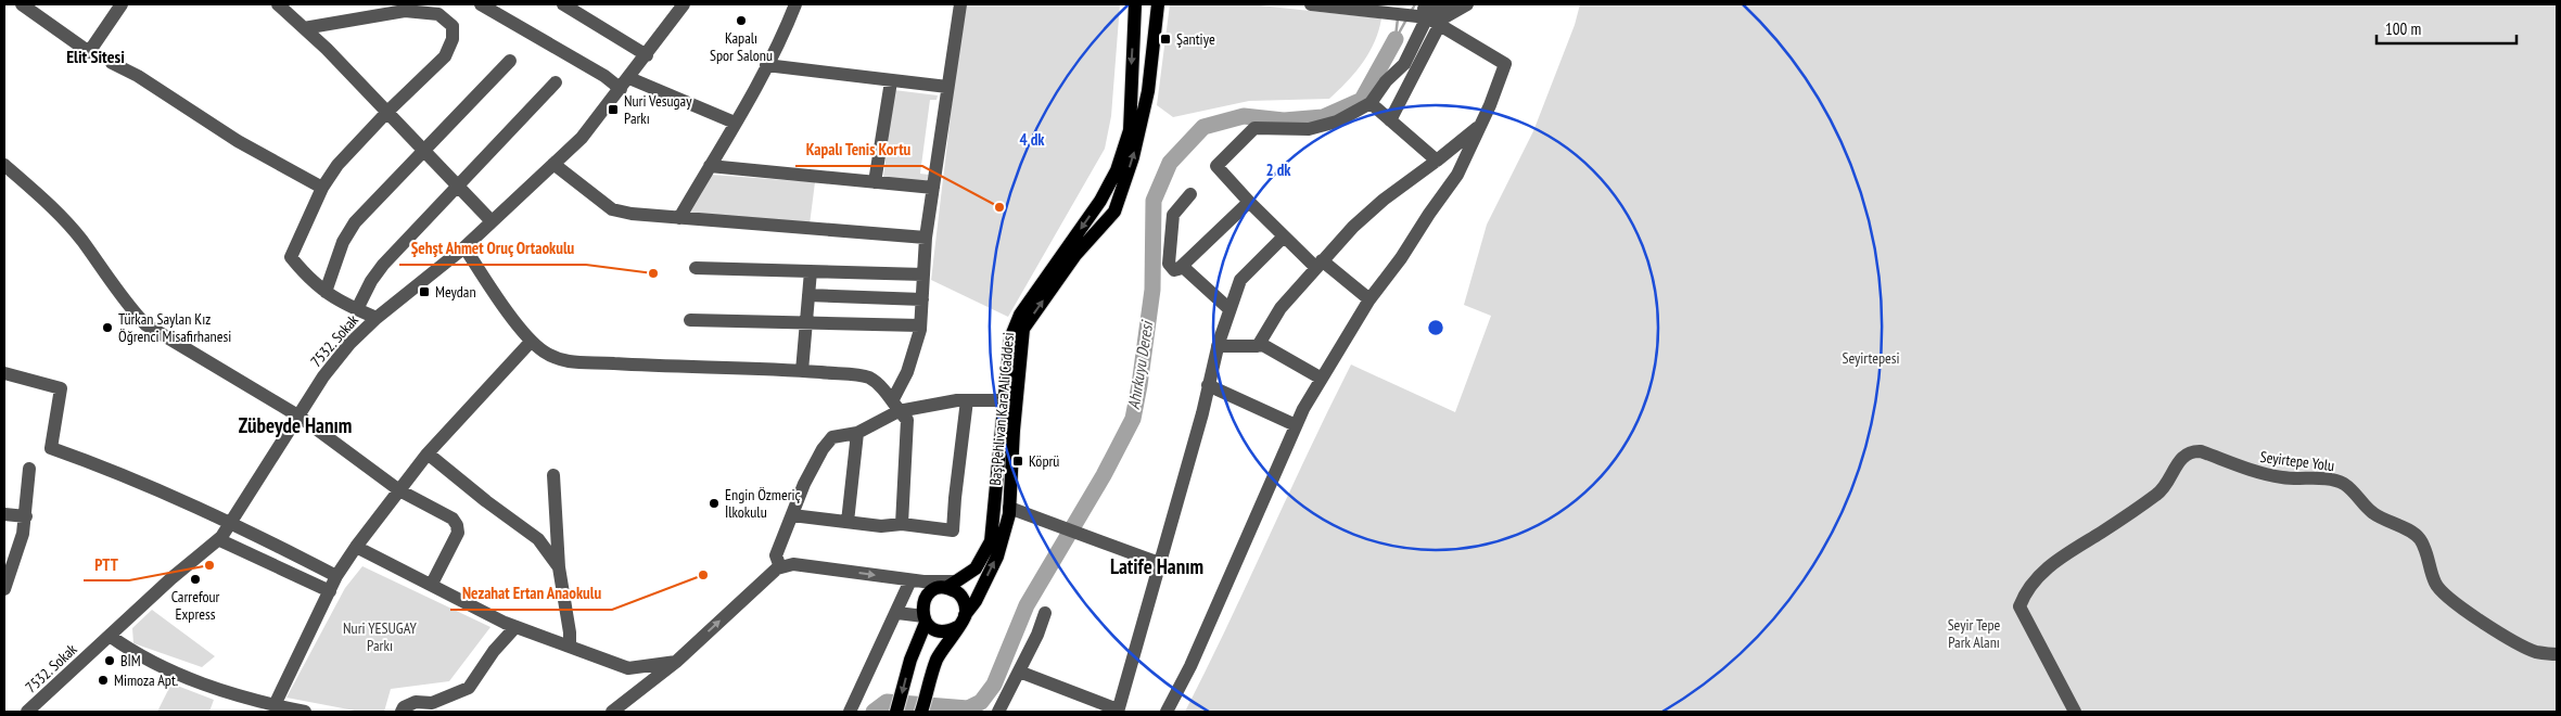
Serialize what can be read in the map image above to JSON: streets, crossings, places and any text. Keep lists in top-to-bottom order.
{
  "streets": {
    "main road": ["Baş Pehlivan Kara Ali Caddesi"],
    "street": ["7532. Sokak", "Seyirtepe Yolu"]
  },
  "districts": ["Elit Sitesi", "Zübeyde Hanım", "Latife Hanım"],
  "water": ["Ahırkuyu Deresi"],
  "parks": ["Seyirtepesi", "Seyir Tepe Park Alanı", "Nuri YESUGAY Parkı"],
  "places": {
    "other": [
      "Kapalı Spor Salonu",
      "Kapalı Tenis Kortu",
      "Şehşt Ahmet Oruç Ortaokulu",
      "Türkan Saylan Kız Öğrenci Misafirhanesi",
      "Engin Özmeriç İlkokulu",
      "PTT",
      "Nezahat Ertan Anaokulu",
      "Carrefour Express",
      "BİM",
      "Mimoza Apt."
    ],
    "transit": [
      "Şantiye",
      "Nuri Vesugay Parkı",
      "Meydan",
      "Köprü"
    ]
  },
  "scale_bar": "100 m",
  "rings": ["4 dk", "2 dk"]
}
